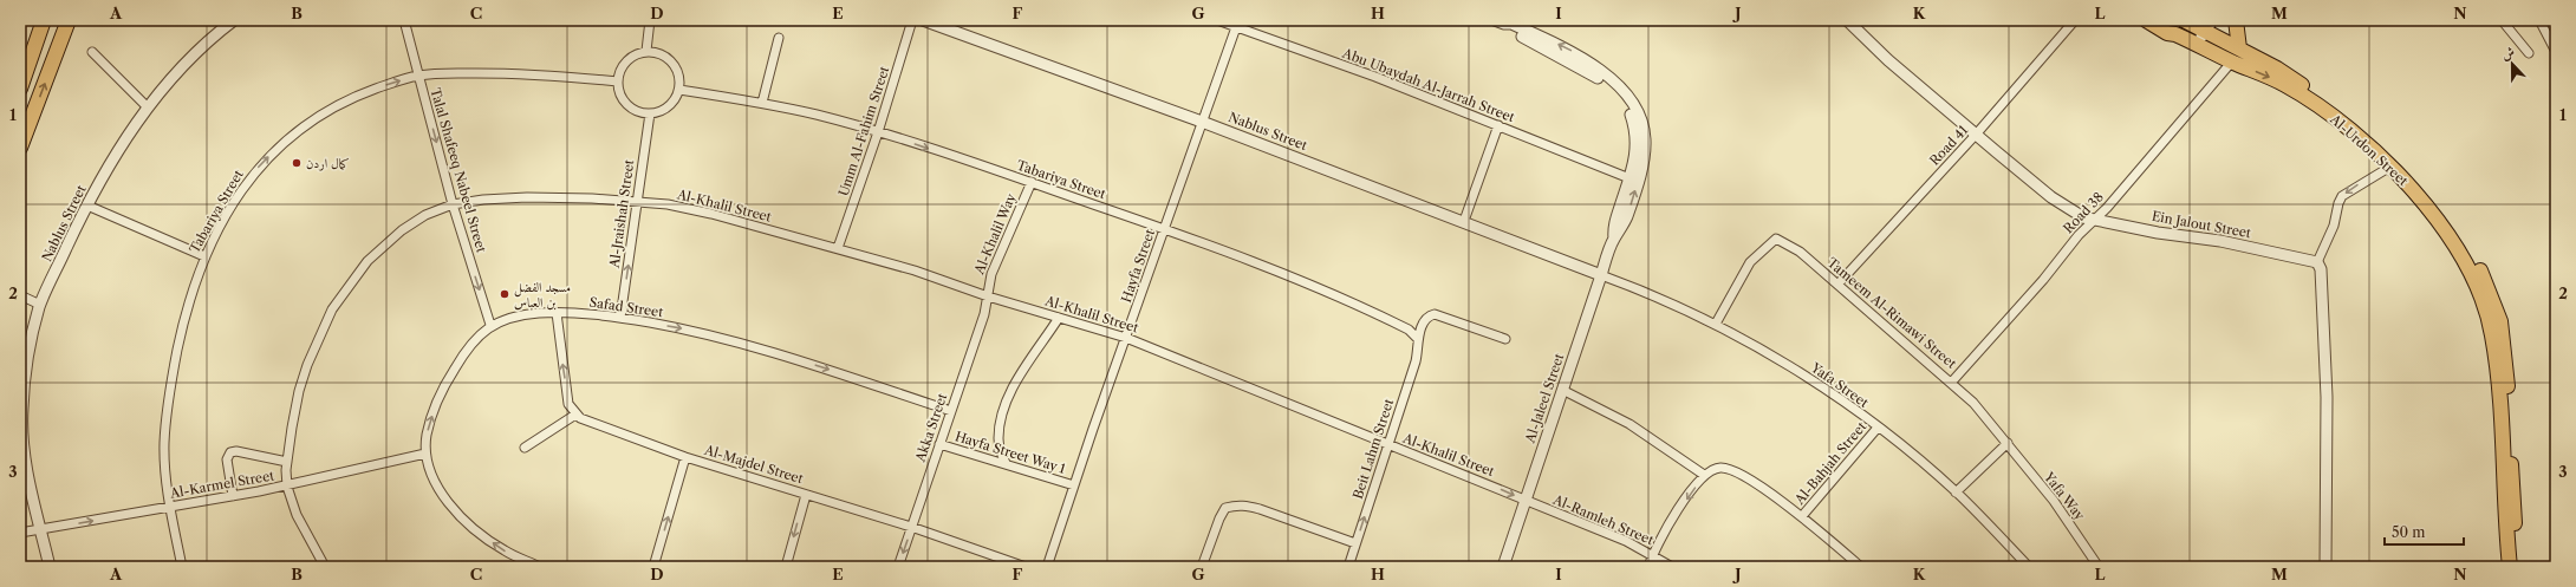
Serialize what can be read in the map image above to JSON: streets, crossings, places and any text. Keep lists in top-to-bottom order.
{
  "streets": {
    "highway": ["Al-Urdon Street"],
    "street": [
      "Abu Ubaydah Al-Jarrah Street",
      "Umm Al-Fahim Street",
      "Nablus Street",
      "Road 41",
      "Talal Shafeeq Nabeel Street",
      "Tabariya Street",
      "Al-Khalil Street",
      "Road 38",
      "Al-Jraishah Street",
      "Ein Jalout Street",
      "Al-Khalil Way",
      "Hayfa Street",
      "Safad Street",
      "Tameem Al-Rimawi Street",
      "Yafa Street",
      "Al-Jaleel Street",
      "Akka Street",
      "Beit Lahm Street",
      "Hayfa Street Way 1",
      "Al-Bahjah Street",
      "Al-Majdel Street",
      "Al-Karmel Street",
      "Yafa Way",
      "Al-Ramleh Street"
    ]
  },
  "crossings": [
    ["Abu Ubaydah Al-Jarrah Street", "Hayfa Street"],
    ["Abu Ubaydah Al-Jarrah Street", "Al-Jaleel Street"],
    ["Umm Al-Fahim Street", "Tabariya Street"],
    ["Umm Al-Fahim Street", "Al-Khalil Street"],
    ["Nablus Street", "Hayfa Street"],
    ["Nablus Street", "Yafa Street"],
    ["Nablus Street", "Al-Jaleel Street"],
    ["Nablus Street", "Al-Karmel Street"],
    ["Road 41", "Ein Jalout Street"],
    ["Road 41", "Tameem Al-Rimawi Street"],
    ["Al-Urdon Street", "Road 38"],
    ["Talal Shafeeq Nabeel Street", "Tabariya Street"],
    ["Talal Shafeeq Nabeel Street", "Al-Khalil Street"],
    ["Talal Shafeeq Nabeel Street", "Safad Street"],
    ["Tabariya Street", "Al-Jraishah Street"],
    ["Tabariya Street", "Al-Khalil Way"],
    ["Tabariya Street", "Hayfa Street"],
    ["Tabariya Street", "Beit Lahm Street"],
    ["Tabariya Street", "Al-Karmel Street"],
    ["Al-Khalil Street", "Al-Jraishah Street"],
    ["Al-Khalil Street", "Al-Khalil Way"],
    ["Al-Khalil Street", "Hayfa Street"],
    ["Al-Khalil Street", "Al-Jaleel Street"],
    ["Al-Khalil Street", "Akka Street"],
    ["Al-Khalil Street", "Beit Lahm Street"],
    ["Al-Khalil Street", "Al-Karmel Street"],
    ["Al-Khalil Street", "Al-Ramleh Street"],
    ["Road 38", "Ein Jalout Street"],
    ["Road 38", "Tameem Al-Rimawi Street"],
    ["Al-Jraishah Street", "Safad Street"],
    ["Al-Khalil Way", "Akka Street"],
    ["Hayfa Street", "Hayfa Street Way 1"],
    ["Safad Street", "Akka Street"],
    ["Safad Street", "Al-Karmel Street"],
    ["Tameem Al-Rimawi Street", "Yafa Street"],
    ["Tameem Al-Rimawi Street", "Yafa Way"],
    ["Yafa Street", "Al-Jaleel Street"],
    ["Yafa Street", "Al-Bahjah Street"],
    ["Al-Jaleel Street", "Al-Ramleh Street"],
    ["Akka Street", "Hayfa Street Way 1"],
    ["Akka Street", "Al-Majdel Street"]
  ],
  "one_way": ["Talal Shafeeq Nabeel Street", "Al-Jraishah Street"],
  "places": ["كمال اردن", "مسجد الفضل بن العباس"],
  "scale_bar": "50 m",
  "north": "top",
  "grid": {
    "columns": [
      "A",
      "B",
      "C",
      "D",
      "E",
      "F",
      "G",
      "H",
      "I",
      "J",
      "K",
      "L",
      "M",
      "N"
    ],
    "rows": ["1", "2", "3"]
  }
}
